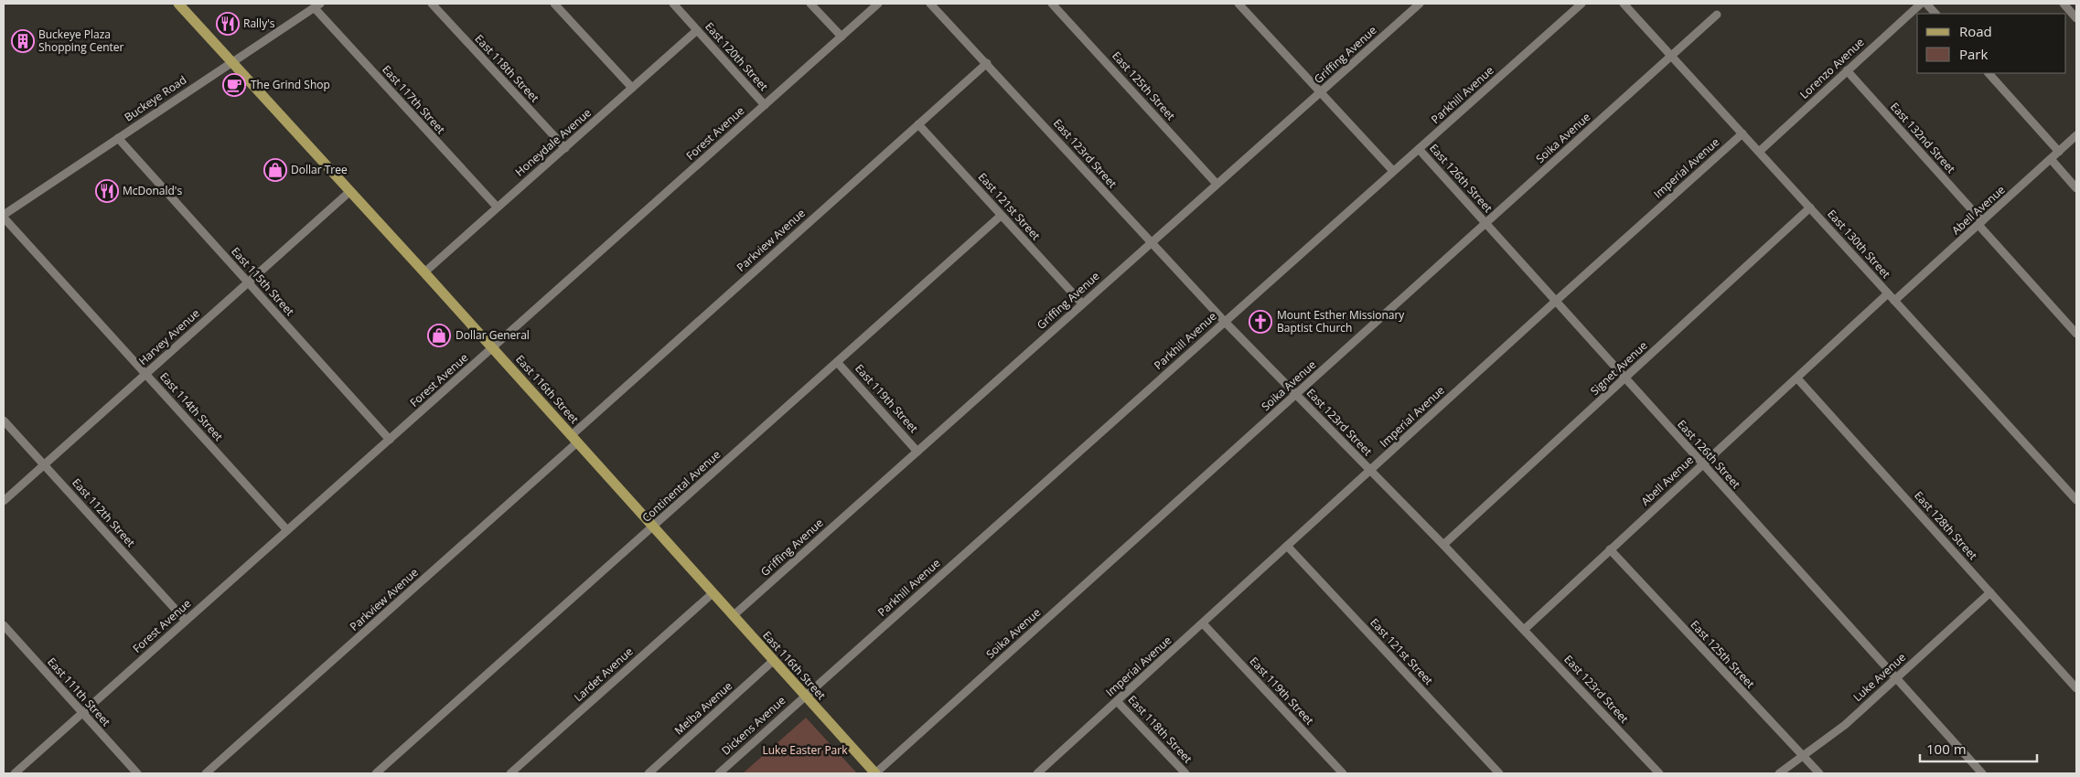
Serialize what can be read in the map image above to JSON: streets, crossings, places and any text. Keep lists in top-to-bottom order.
{
  "streets": {
    "main road": ["East 116th Street"],
    "street": [
      "Griffing Avenue",
      "East 120th Street",
      "East 118th Street",
      "Lorenzo Avenue",
      "East 125th Street",
      "Parkhill Avenue",
      "Buckeye Road",
      "East 117th Street",
      "Forest Avenue",
      "Soika Avenue",
      "East 132nd Street",
      "Honeydale Avenue",
      "East 123rd Street",
      "Imperial Avenue",
      "East 126th Street",
      "East 121st Street",
      "Abell Avenue",
      "Parkview Avenue",
      "East 130th Street",
      "East 115th Street",
      "Harvey Avenue",
      "Signet Avenue",
      "East 119th Street",
      "East 114th Street",
      "Continental Avenue",
      "East 112th Street",
      "East 128th Street",
      "Lardet Avenue",
      "Luke Avenue",
      "East 111th Street",
      "Melba Avenue",
      "Dickens Avenue"
    ]
  },
  "crossings": [
    ["Griffing Avenue", "East 125th Street"],
    ["Griffing Avenue", "East 123rd Street"],
    ["Griffing Avenue", "East 121st Street"],
    ["Griffing Avenue", "East 116th Street"],
    ["Griffing Avenue", "East 119th Street"],
    ["East 120th Street", "Forest Avenue"],
    ["East 120th Street", "Honeydale Avenue"],
    ["East 118th Street", "Honeydale Avenue"],
    ["East 118th Street", "Imperial Avenue"],
    ["Lorenzo Avenue", "East 132nd Street"],
    ["Lorenzo Avenue", "East 130th Street"],
    ["East 125th Street", "Abell Avenue"],
    ["East 125th Street", "Luke Avenue"],
    ["Parkhill Avenue", "East 123rd Street"],
    ["Parkhill Avenue", "East 126th Street"],
    ["Parkhill Avenue", "East 116th Street"],
    ["Parkhill Avenue", "Dickens Avenue"],
    ["Buckeye Road", "East 117th Street"],
    ["Buckeye Road", "East 115th Street"],
    ["Buckeye Road", "East 116th Street"],
    ["Buckeye Road", "East 114th Street"],
    ["East 117th Street", "Honeydale Avenue"],
    ["Forest Avenue", "East 115th Street"],
    ["Forest Avenue", "East 116th Street"],
    ["Forest Avenue", "East 114th Street"],
    ["Forest Avenue", "East 112th Street"],
    ["Forest Avenue", "East 111th Street"],
    ["Soika Avenue", "East 123rd Street"],
    ["Soika Avenue", "East 126th Street"],
    ["Soika Avenue", "East 130th Street"],
    ["Soika Avenue", "East 116th Street"],
    ["East 132nd Street", "Abell Avenue"],
    ["Honeydale Avenue", "East 116th Street"],
    ["East 123rd Street", "Imperial Avenue"],
    ["East 123rd Street", "Abell Avenue"],
    ["East 123rd Street", "Parkview Avenue"],
    ["East 123rd Street", "Signet Avenue"],
    ["Imperial Avenue", "East 126th Street"],
    ["Imperial Avenue", "East 121st Street"],
    ["Imperial Avenue", "East 130th Street"],
    ["Imperial Avenue", "East 119th Street"],
    ["East 126th Street", "Abell Avenue"],
    ["East 126th Street", "Signet Avenue"],
    ["East 126th Street", "Luke Avenue"],
    ["East 121st Street", "Parkview Avenue"],
    ["East 121st Street", "Continental Avenue"],
    ["Abell Avenue", "East 130th Street"],
    ["Abell Avenue", "East 128th Street"],
    ["Parkview Avenue", "East 116th Street"],
    ["East 130th Street", "Signet Avenue"],
    ["East 115th Street", "Harvey Avenue"],
    ["Harvey Avenue", "East 116th Street"],
    ["Harvey Avenue", "East 114th Street"],
    ["Harvey Avenue", "East 112th Street"],
    ["East 116th Street", "Continental Avenue"],
    ["East 116th Street", "Lardet Avenue"],
    ["East 116th Street", "Melba Avenue"],
    ["East 116th Street", "Dickens Avenue"],
    ["East 119th Street", "Continental Avenue"],
    ["East 128th Street", "Luke Avenue"]
  ],
  "parks": ["Luke Easter Park"],
  "places": {
    "restaurant": ["Rally's", "McDonald's"],
    "building": ["Buckeye Plaza Shopping Center"],
    "cafe": ["The Grind Shop"],
    "shop": ["Dollar Tree", "Dollar General"],
    "church": ["Mount Esther Missionary Baptist Church"]
  },
  "legend": ["Road", "Park"],
  "scale_bar": "100 m"
}
